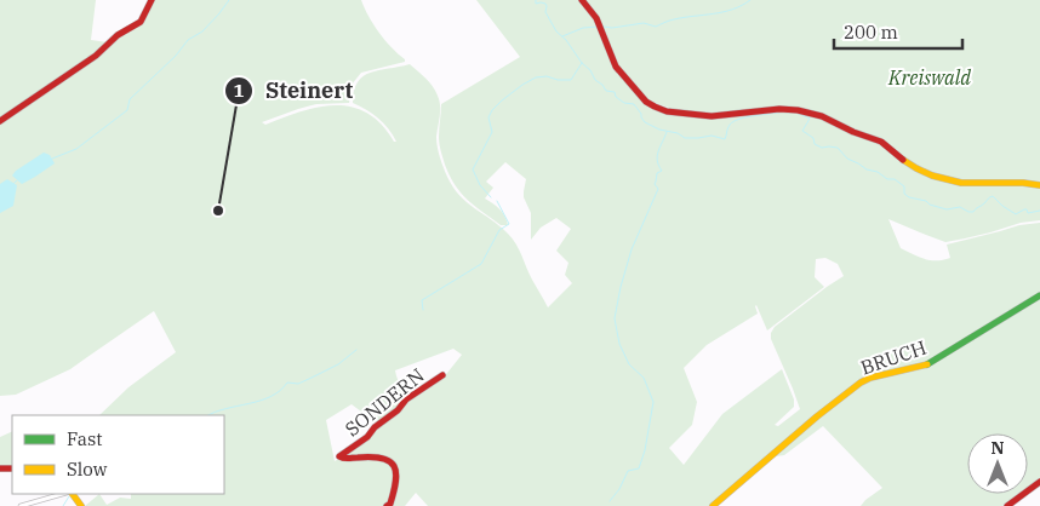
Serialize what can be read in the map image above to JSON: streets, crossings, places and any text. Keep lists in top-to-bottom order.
{
  "streets": {
    "street": ["BRUCH", "SONDERN"]
  },
  "parks": ["Kreiswald"],
  "places": ["Steinert"],
  "legend": ["Fast", "Slow"],
  "scale_bar": "200 m",
  "north": "top"
}
